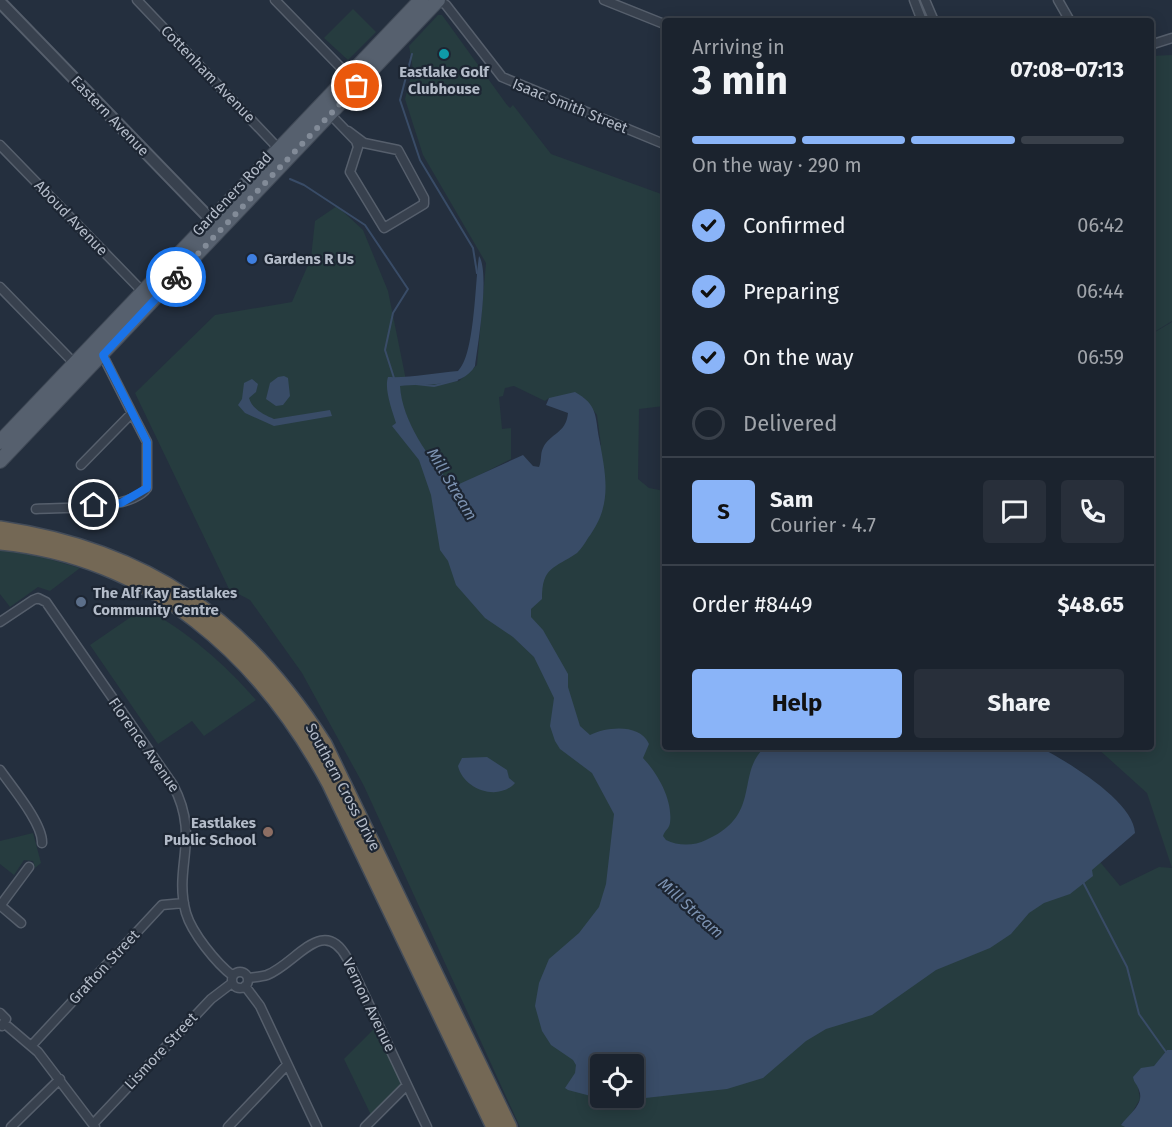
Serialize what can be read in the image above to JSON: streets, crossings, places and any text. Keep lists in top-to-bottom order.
{
  "streets": {
    "highway": ["Southern Cross Drive"],
    "main road": ["Gardeners Road"],
    "street": [
      "Cottenham Avenue",
      "Isaac Smith Street",
      "Eastern Avenue",
      "Aboud Avenue",
      "Florence Avenue",
      "Grafton Street",
      "Vernon Avenue",
      "Lismore Street"
    ]
  },
  "crossings": [
    ["Cottenham Avenue", "Gardeners Road"],
    ["Isaac Smith Street", "Gardeners Road"],
    ["Eastern Avenue", "Gardeners Road"],
    ["Gardeners Road", "Aboud Avenue"],
    ["Florence Avenue", "Grafton Street"],
    ["Florence Avenue", "Lismore Street"]
  ],
  "water": ["Mill Stream"],
  "places": [
    "Eastlake Golf Clubhouse",
    "Gardens R Us",
    "The Alf Kay Eastlakes Community Centre",
    "Eastlakes Public School"
  ],
  "page": {
    "heading": ["3 min", "Arriving in", "07:08–07:13"],
    "panel": [
      "Sam",
      "Courier · 4.7",
      "Order #8449",
      "$48.65"
    ],
    "bar": "On the way · 290 m",
    "list": [
      ["Confirmed", "06:42"],
      ["Preparing", "06:44"],
      ["On the way", "06:59"],
      "Delivered"
    ],
    "round": "S",
    "buttons": ["Help", "Share"]
  }
}
